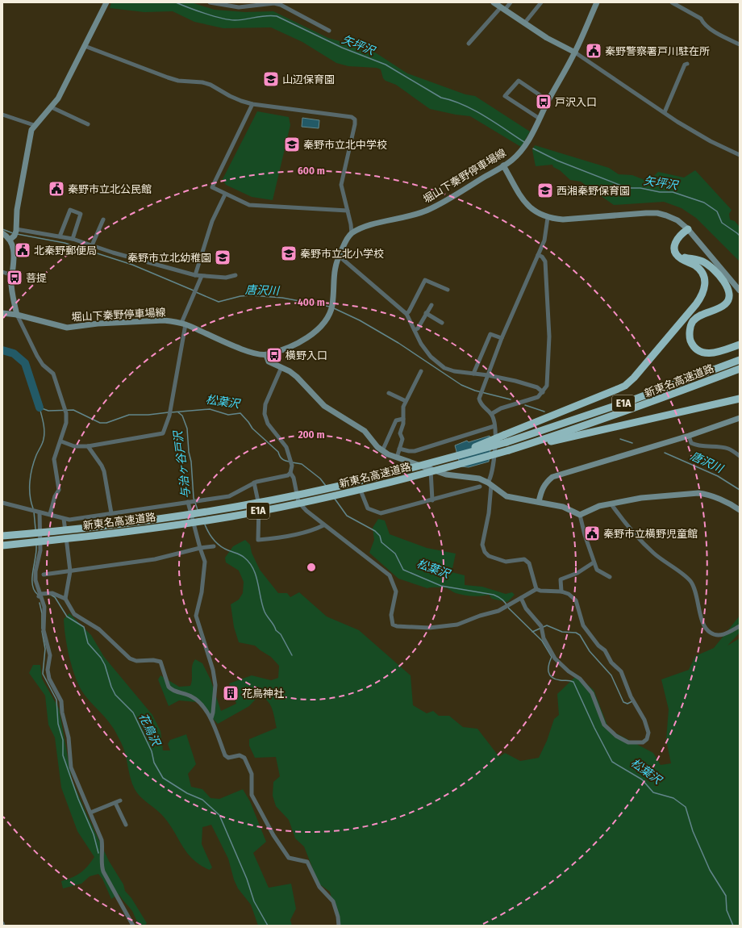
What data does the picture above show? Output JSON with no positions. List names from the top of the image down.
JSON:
{
  "streets": {
    "highway": ["新東名高速道路", "E1A"],
    "street": ["堀山下秦野停車場線"]
  },
  "water": [
    "矢坪沢",
    "唐沢川",
    "松葉沢",
    "与治ヶ谷戸沢",
    "花鳥沢"
  ],
  "places": {
    "public building": [
      "秦野警察署戸川駐在所",
      "秦野市立北公民館",
      "北秦野郵便局",
      "秦野市立横野児童館"
    ],
    "school or university": [
      "山辺保育園",
      "秦野市立北中学校",
      "西湘秦野保育園",
      "秦野市立北小学校",
      "秦野市立北幼稚園"
    ],
    "bus stop": ["戸沢入口", "菩提", "横野入口"],
    "building": ["花鳥神社"]
  },
  "rings": ["600 m", "400 m", "200 m"]
}
